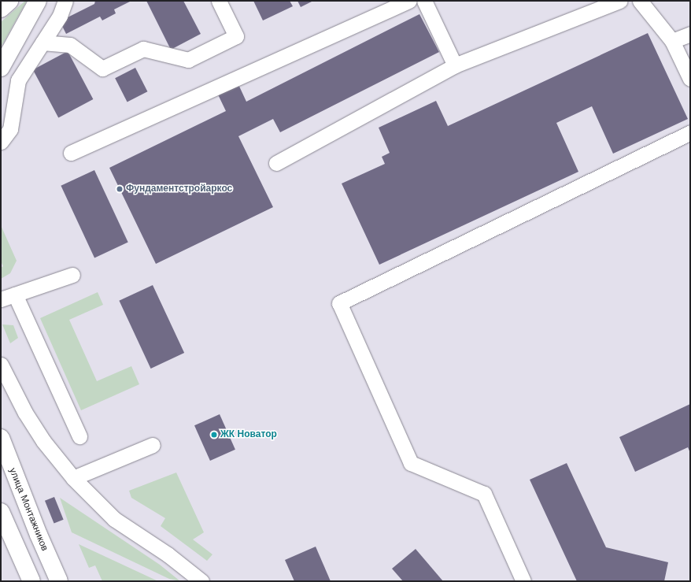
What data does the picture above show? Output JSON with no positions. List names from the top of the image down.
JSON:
{
  "streets": {
    "main road": ["улица Монтажников"]
  },
  "places": ["Фундаментстройаркос", "ЖК Новатор"]
}
